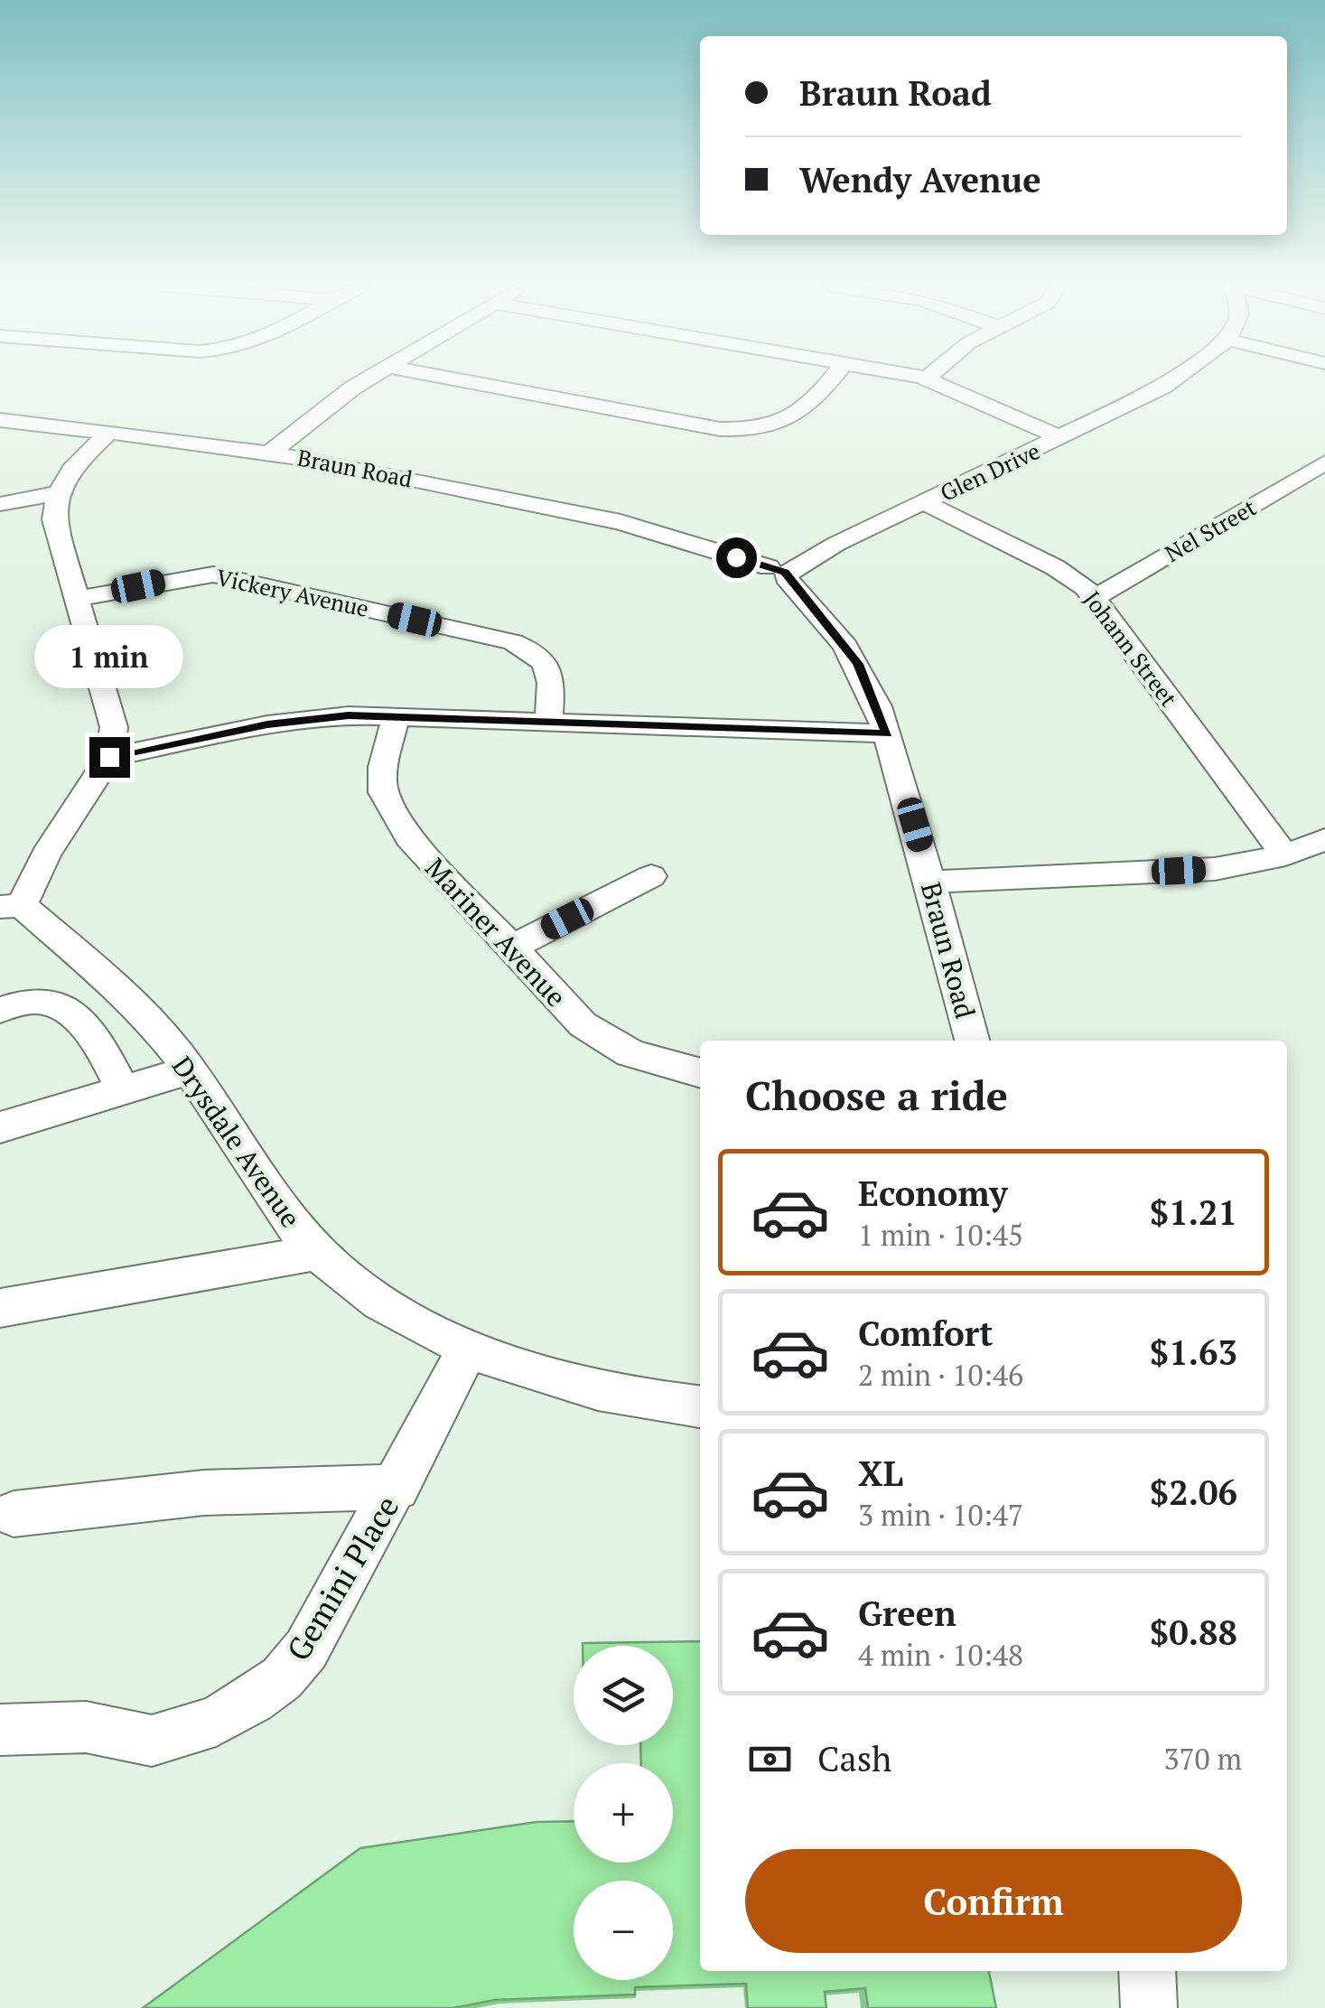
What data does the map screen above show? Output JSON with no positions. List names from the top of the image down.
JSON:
{
  "streets": {
    "street": [
      "Braun Road",
      "Glen Drive",
      "Nel Street",
      "Vickery Avenue",
      "Johann Street",
      "Mariner Avenue",
      "Drysdale Avenue",
      "Gemini Place"
    ]
  },
  "crossings": [
    ["Braun Road", "Glen Drive"],
    ["Glen Drive", "Johann Street"],
    ["Nel Street", "Johann Street"],
    ["Drysdale Avenue", "Gemini Place"]
  ],
  "page": {
    "banner": ["Braun Road", "Wendy Avenue"],
    "bubble": "1 min",
    "heading": "Choose a ride",
    "list": [
      {
        "name": "Economy",
        "note": "1 min · 10:45",
        "value": "$1.21"
      },
      {
        "name": "Comfort",
        "note": "2 min · 10:46",
        "value": "$1.63"
      },
      {
        "name": "XL",
        "note": "3 min · 10:47",
        "value": "$2.06"
      },
      {
        "name": "Green",
        "note": "4 min · 10:48",
        "value": "$0.88"
      }
    ],
    "map_buttons": ["+", "−"],
    "pay": ["Cash", "370 m"],
    "buttons": "Confirm"
  }
}
